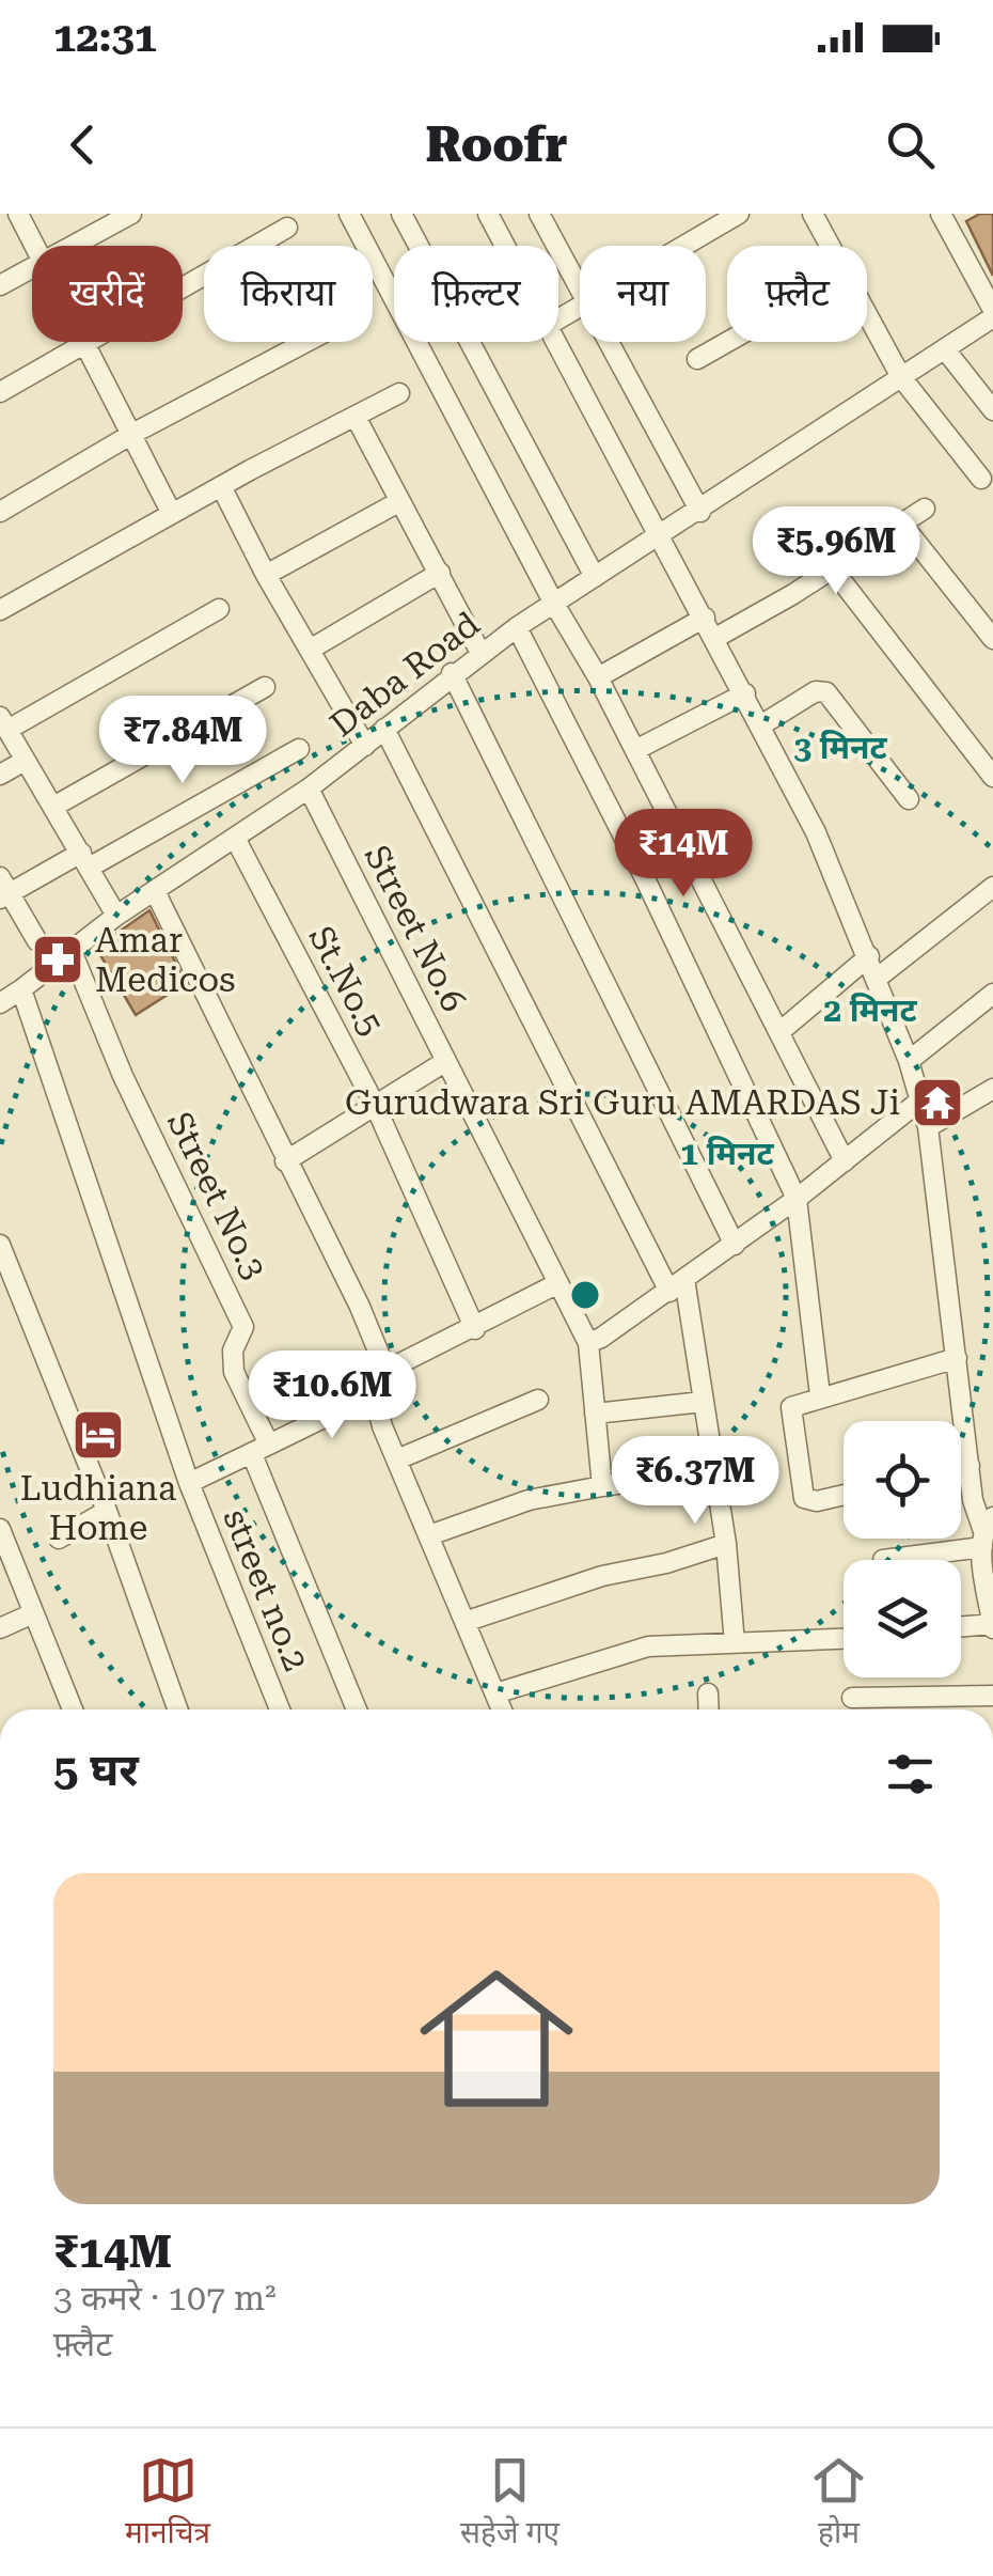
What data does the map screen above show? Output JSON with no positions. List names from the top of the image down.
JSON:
{
  "streets": {
    "street": [
      "Daba Road",
      "Street No.6",
      "St.No.5",
      "Street No.3",
      "street no.2"
    ]
  },
  "crossings": [
    ["Daba Road", "Street No.6"],
    ["Daba Road", "St.No.5"],
    ["Daba Road", "Street No.3"],
    ["Daba Road", "street no.2"]
  ],
  "places": {
    "pharmacy": ["Amar Medicos"],
    "temple": ["Gurudwara Sri Guru AMARDAS Ji"],
    "hotel": ["Ludhiana Home"]
  },
  "page": {
    "status": "12:31",
    "header": "Roofr",
    "chip": [
      "खरीदें",
      "किराया",
      "फ़िल्टर",
      "नया",
      "फ़्लैट"
    ],
    "price": [
      "₹5.96M",
      "₹7.84M",
      "₹14M",
      "₹10.6M",
      "₹6.37M"
    ],
    "heading": "5 घर",
    "list": [
      {
        "name": "₹14M",
        "note": "3 कमरे · 107 m² · फ़्लैट"
      }
    ],
    "tabs": ["मानचित्र", "सहेजे गए", "होम"]
  },
  "rings": ["3 मिनट", "2 मिनट", "1 मिनट"]
}
